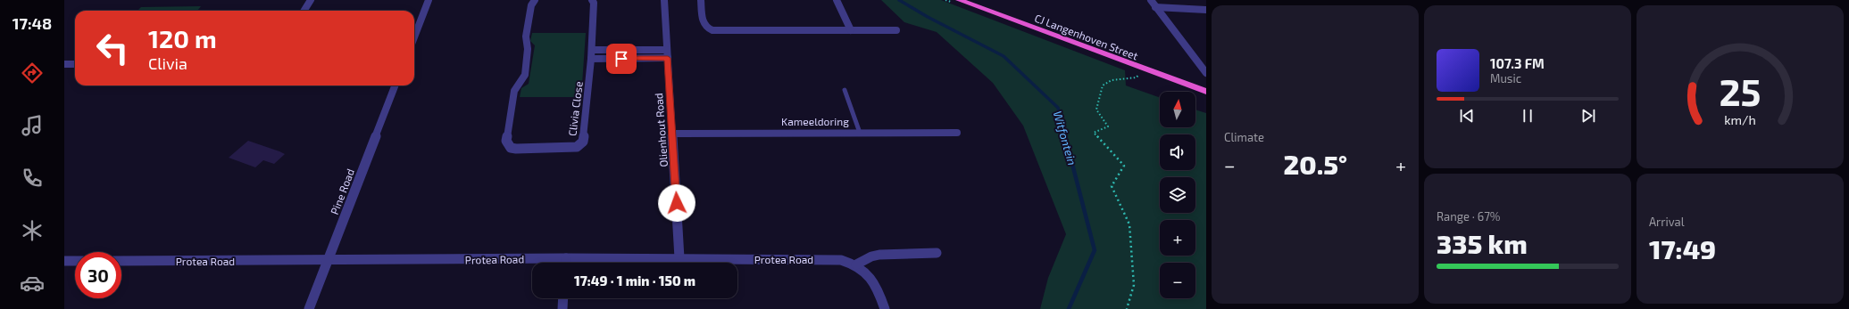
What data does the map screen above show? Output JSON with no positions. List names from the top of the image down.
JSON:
{
  "streets": {
    "highway": ["CJ Langenhoven Street"],
    "street": [
      "Clivia Close",
      "Kameeldoring",
      "Olienhout Road",
      "Pine Road",
      "Protea Road"
    ]
  },
  "crossings": [
    ["Kameeldoring", "Olienhout Road"],
    ["Olienhout Road", "Protea Road"],
    ["Pine Road", "Protea Road"]
  ],
  "water": ["Witfontein"],
  "north": "top",
  "page": {
    "tabs": "17:48",
    "tile": [
      "Climate",
      ["Range · 67%", "335 km"],
      ["Arrival", "17:49"]
    ],
    "turn": ["120 m", "Clivia"],
    "song": ["107.3 FM", "Music"],
    "map_buttons": ["+", "−"],
    "heat": ["−", "20.5°", "+"],
    "limit": "30",
    "trip": "17:49 · 1 min · 150 m",
    "gauge": ["25", "km/h"]
  }
}
